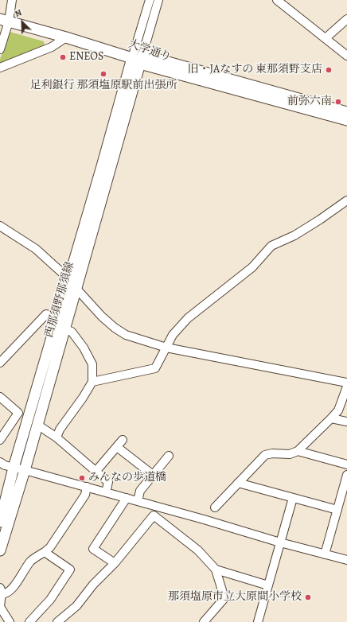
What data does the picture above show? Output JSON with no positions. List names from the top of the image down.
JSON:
{
  "streets": {
    "main road": ["大学通り", "西那須野那須線"]
  },
  "crossings": [
    ["大学通り", "西那須野那須線"]
  ],
  "places": [
    "ENEOS",
    "旧・JAなすの 東那須野支店",
    "足利銀行 那須塩原駅前出張所",
    "前弥六南",
    "みんなの歩道橋",
    "那須塩原市立大原間小学校"
  ],
  "north": "top left"
}
